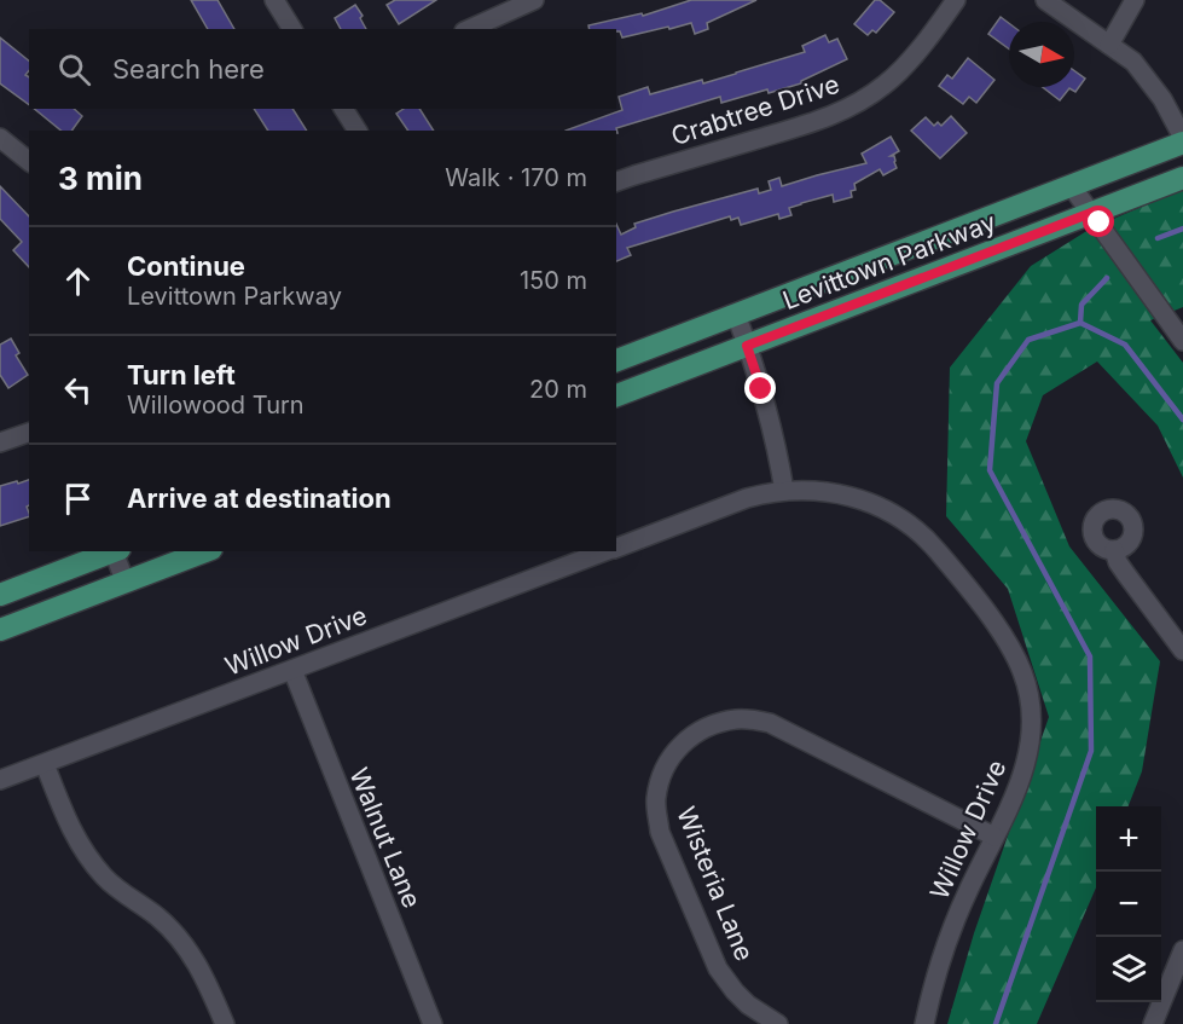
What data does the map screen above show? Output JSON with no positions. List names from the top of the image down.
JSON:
{
  "streets": {
    "main road": ["Levittown Parkway"],
    "street": [
      "Crabtree Drive",
      "Willow Drive",
      "Walnut Lane",
      "Wisteria Lane"
    ]
  },
  "crossings": [
    ["Willow Drive", "Walnut Lane"],
    ["Willow Drive", "Wisteria Lane"]
  ],
  "north": "right",
  "page": {
    "search": "Search here",
    "heading": ["3 min", "Walk · 170 m"],
    "list": [
      ["Continue", "Levittown Parkway", "150 m"],
      ["Turn left", "Willowood Turn", "20 m"],
      "Arrive at destination"
    ],
    "map_buttons": ["+", "−"]
  }
}
